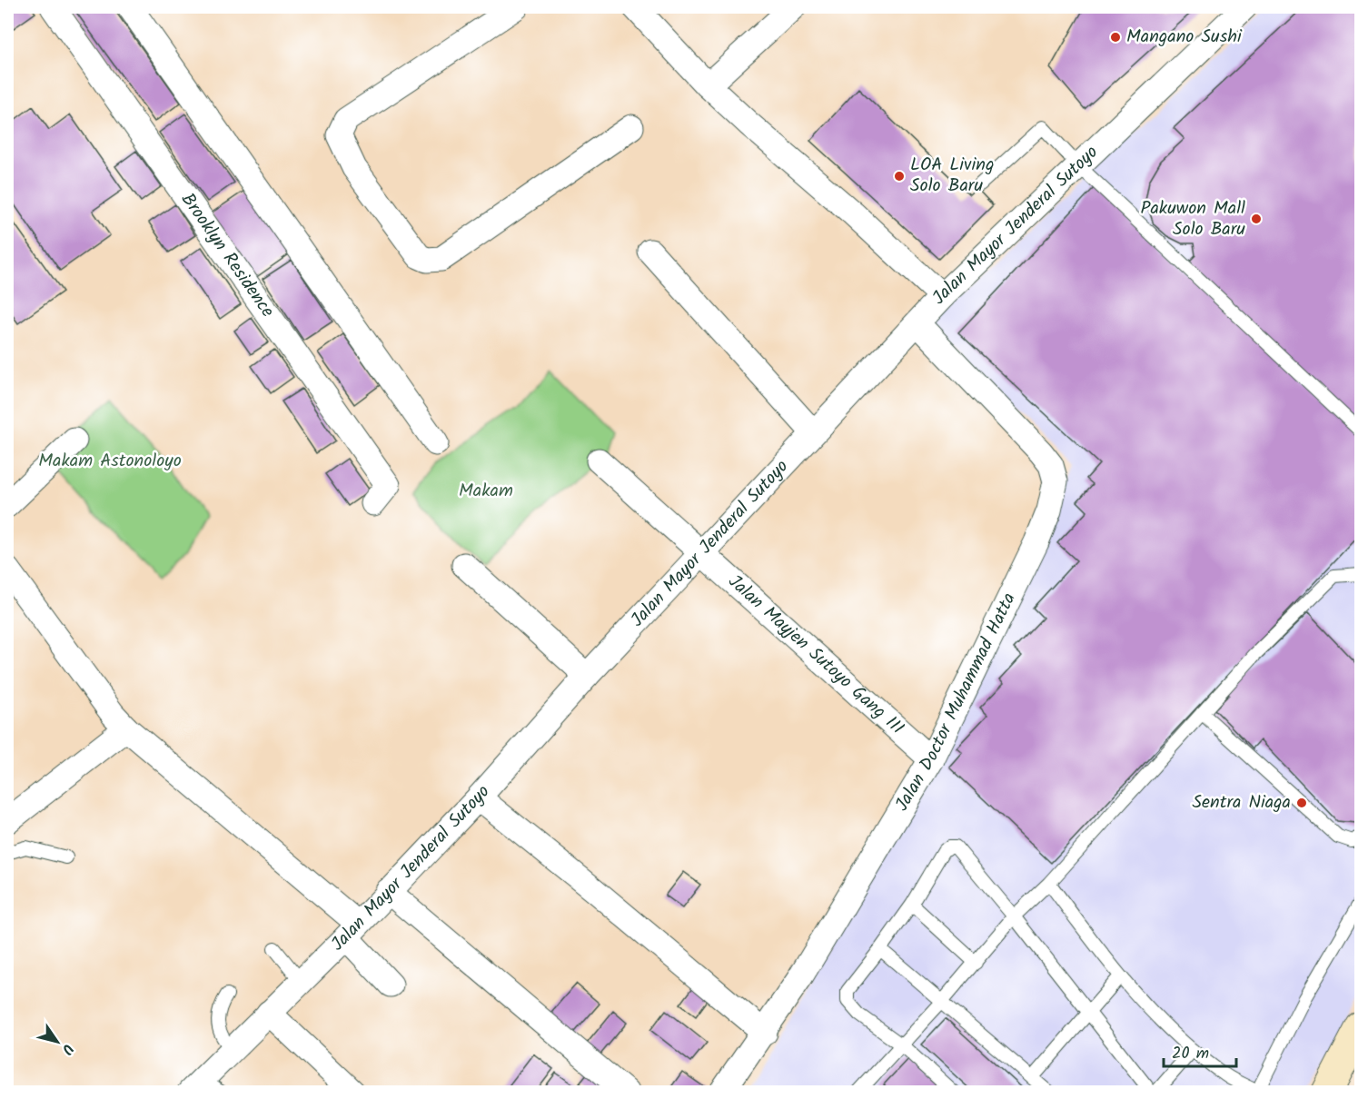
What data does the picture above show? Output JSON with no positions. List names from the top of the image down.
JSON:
{
  "streets": {
    "street": [
      "Jalan Mayor Jenderal Sutoyo",
      "Brooklyn Residence",
      "Jalan Mayjen Sutoyo Gang III",
      "Jalan Doctor Muhammad Hatta"
    ]
  },
  "crossings": [
    ["Jalan Mayor Jenderal Sutoyo", "Jalan Mayjen Sutoyo Gang III"],
    ["Jalan Mayor Jenderal Sutoyo", "Jalan Doctor Muhammad Hatta"],
    ["Jalan Mayjen Sutoyo Gang III", "Jalan Doctor Muhammad Hatta"]
  ],
  "parks": ["Makam Astonoloyo", "Makam"],
  "places": [
    "Mangano Sushi",
    "LOA Living Solo Baru",
    "Pakuwon Mall Solo Baru",
    "Sentra Niaga"
  ],
  "scale_bar": "20 m",
  "north": "bottom right"
}
